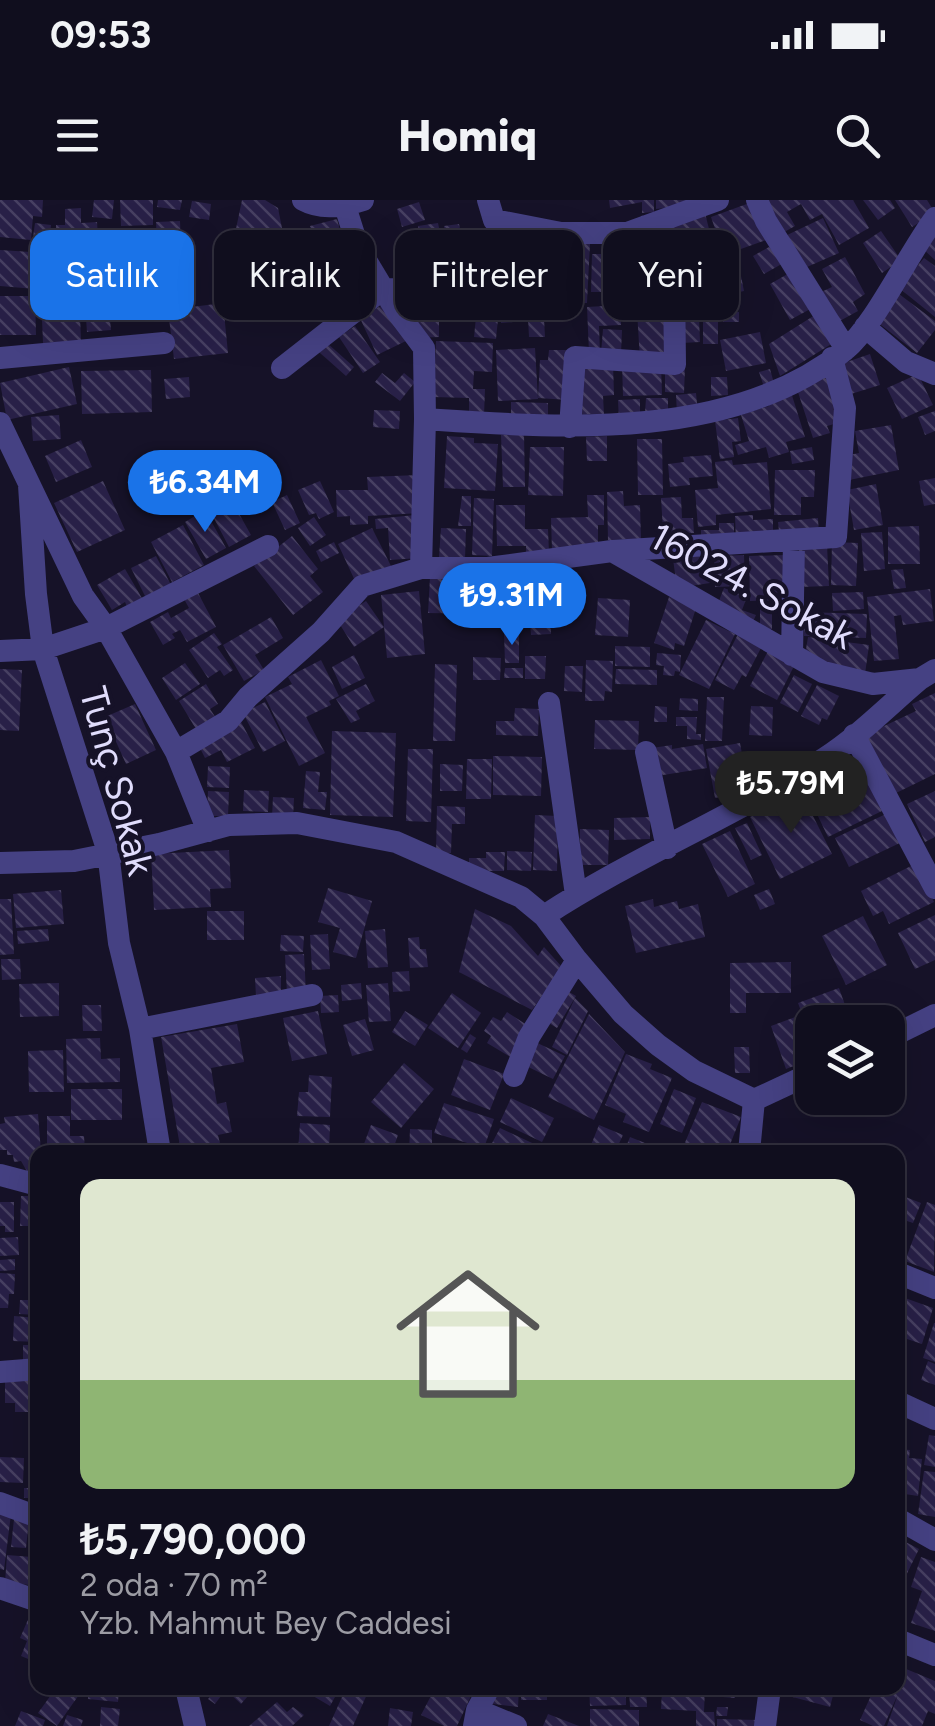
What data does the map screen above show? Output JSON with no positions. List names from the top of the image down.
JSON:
{
  "streets": {
    "street": ["16024. Sokak", "Tunç Sokak"]
  },
  "page": {
    "status": "09:53",
    "header": "Homiq",
    "chip": [
      "Satılık",
      "Kiralık",
      "Filtreler",
      "Yeni"
    ],
    "price": ["₺6.34M", "₺9.31M", "₺5.79M"],
    "list": [
      {
        "name": "₺5,790,000",
        "note": "2 oda · 70 m² · Yzb. Mahmut Bey Caddesi"
      }
    ]
  }
}
